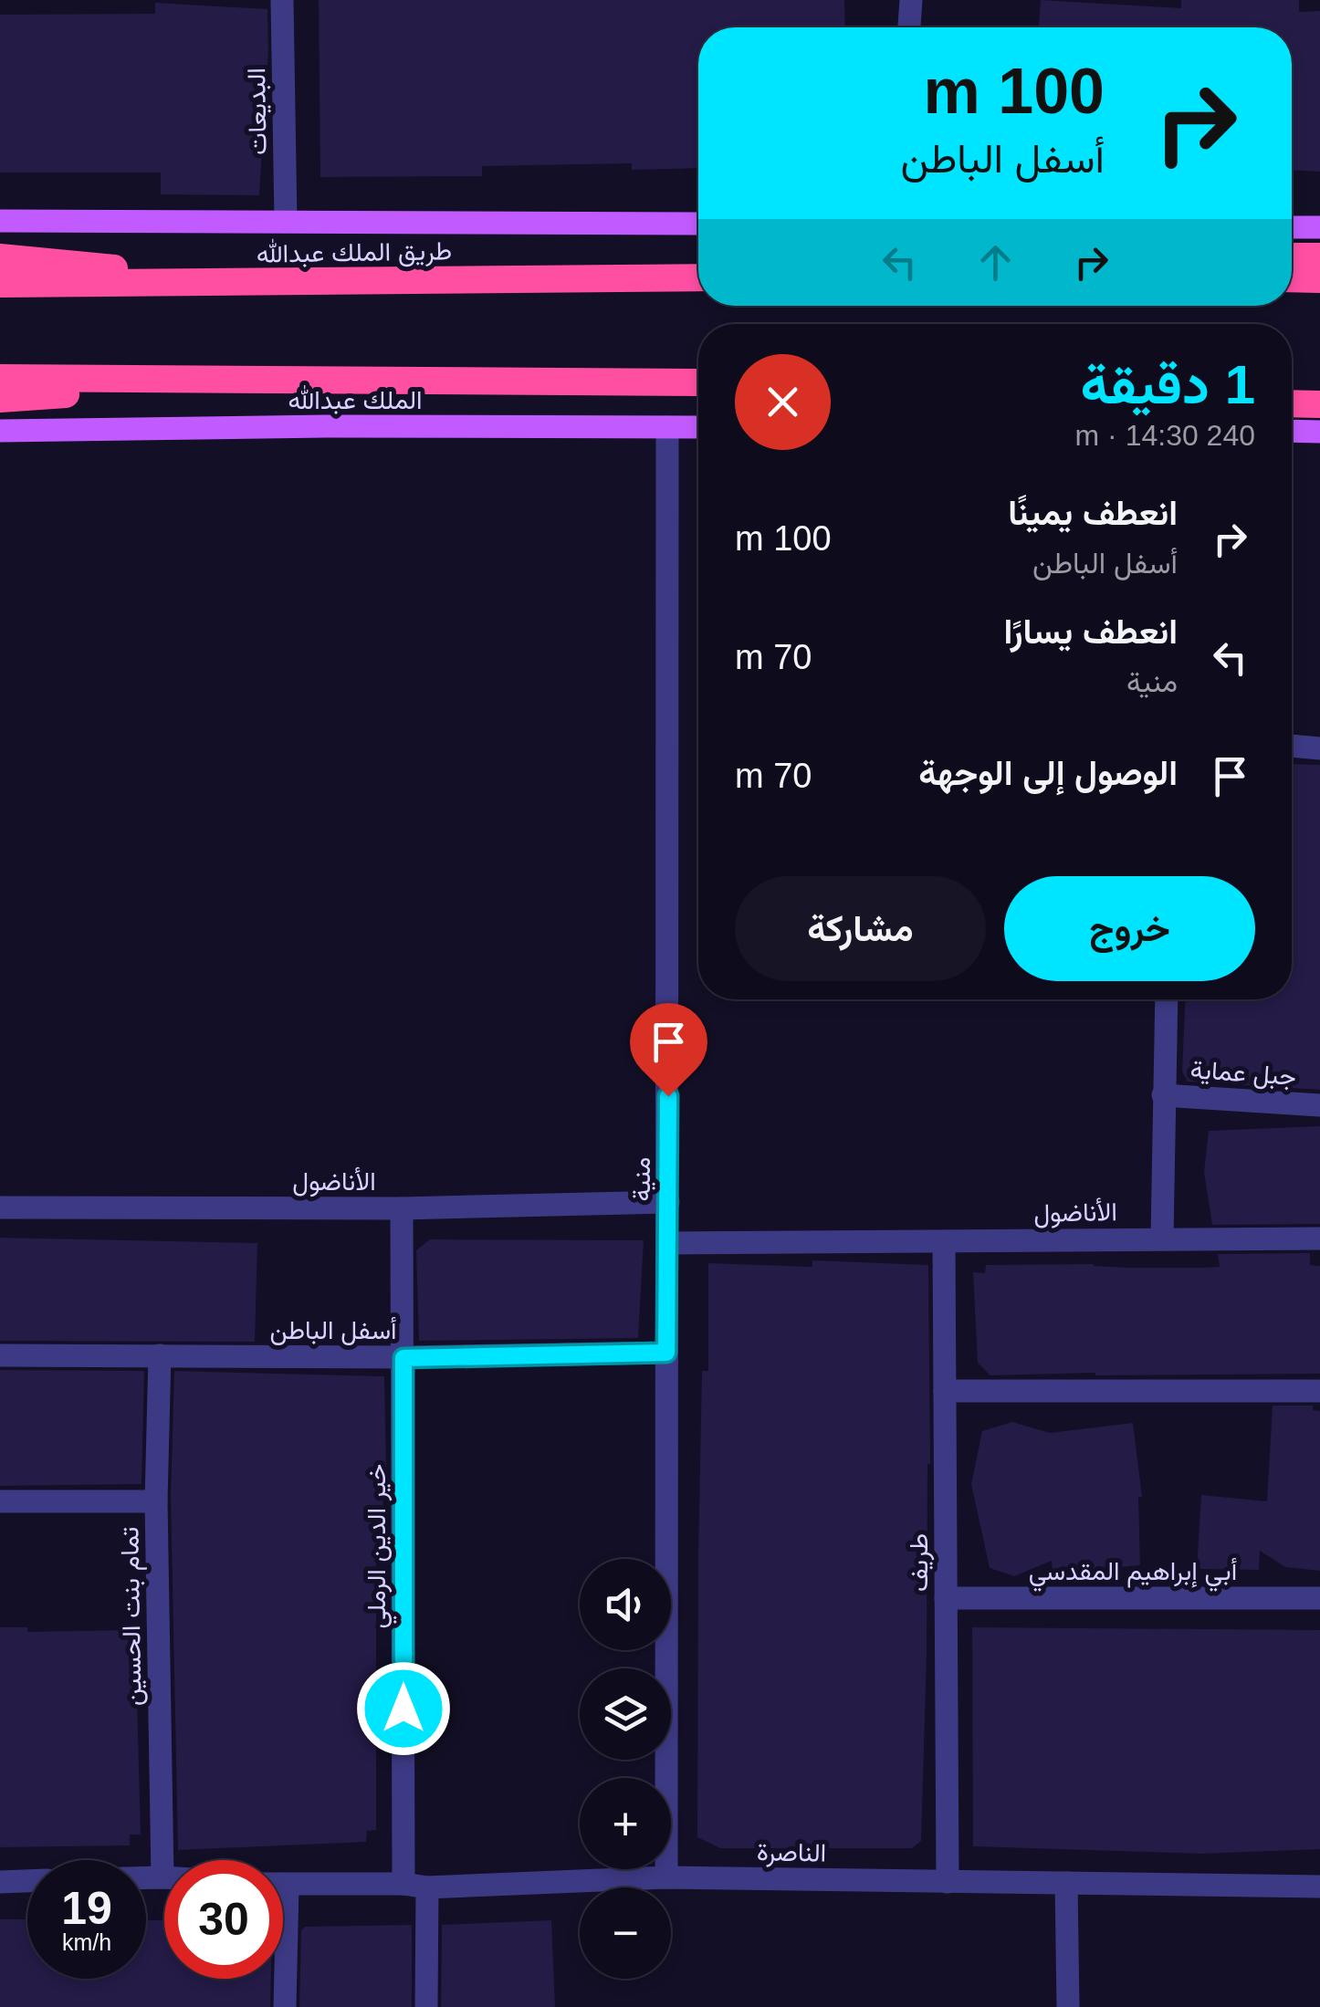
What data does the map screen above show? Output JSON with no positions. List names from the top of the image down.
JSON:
{
  "streets": {
    "highway": ["طريق الملك عبدالله"],
    "main road": ["الملك عبدالله"],
    "street": [
      "البديعات",
      "جبل عماية",
      "منية",
      "الأناضول",
      "أسفل الباطن",
      "خير الدين الرملي",
      "طريف",
      "أبي إبراهيم المقدسي",
      "تمام بنت الحسين",
      "الناصرة"
    ]
  },
  "crossings": [
    ["الملك عبدالله", "منية"],
    ["منية", "الأناضول"],
    ["منية", "أسفل الباطن"],
    ["منية", "الناصرة"],
    ["الأناضول", "خير الدين الرملي"],
    ["الأناضول", "طريف"],
    ["أسفل الباطن", "خير الدين الرملي"],
    ["أسفل الباطن", "تمام بنت الحسين"],
    ["خير الدين الرملي", "الناصرة"],
    ["طريف", "أبي إبراهيم المقدسي"],
    ["طريف", "الناصرة"]
  ],
  "page": {
    "turn": ["100 m", "أسفل الباطن"],
    "heading": ["1 دقيقة", "240 m · 14:30"],
    "list": [
      {
        "name": "انعطف يمينًا",
        "note": "أسفل الباطن",
        "value": "100 m"
      },
      {
        "name": "انعطف يسارًا",
        "note": "منية",
        "value": "70 m"
      },
      {
        "name": "الوصول إلى الوجهة",
        "value": "70 m"
      }
    ],
    "buttons": ["خروج", "مشاركة"],
    "map_buttons": ["+", "−"],
    "speed": "19 km/h",
    "limit": "30"
  }
}
